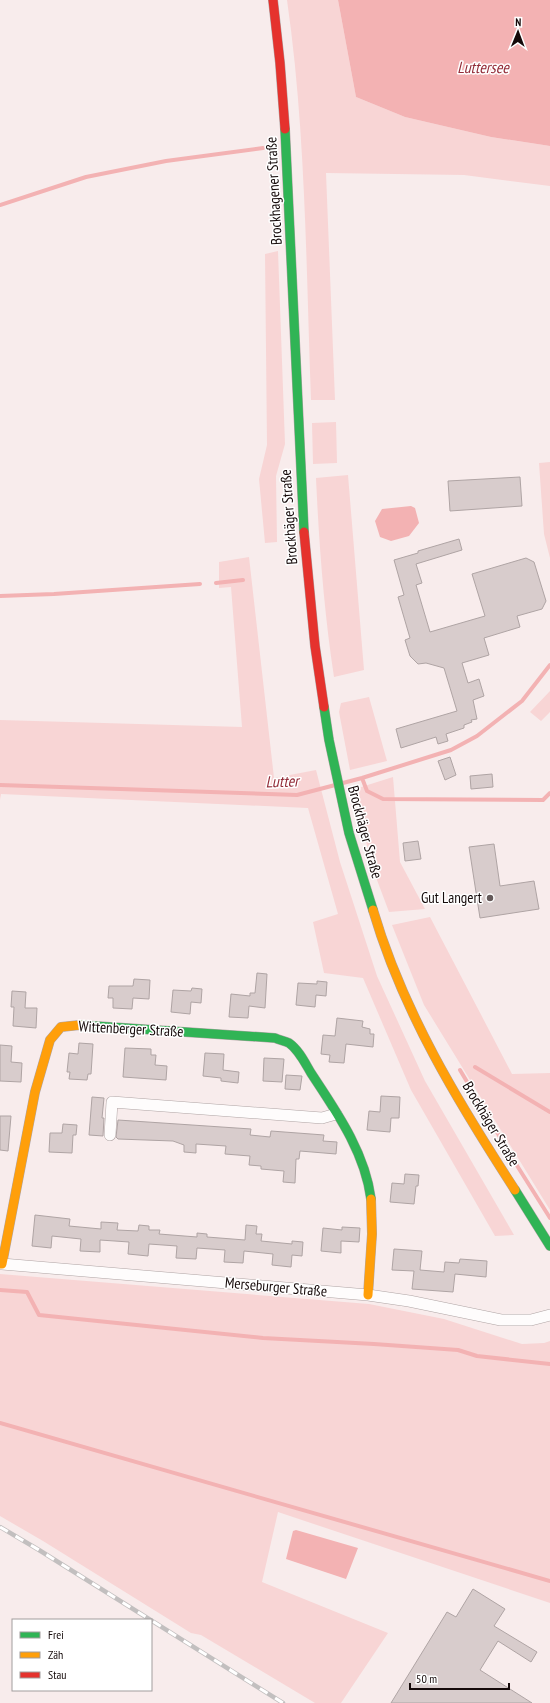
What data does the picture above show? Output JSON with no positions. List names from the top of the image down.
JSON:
{
  "streets": {
    "main road": ["Brockhagener Straße", "Brockhäger Straße", "Wittenberger Straße"],
    "street": ["Merseburger Straße"]
  },
  "crossings": [
    ["Brockhagener Straße", "Brockhäger Straße"],
    ["Wittenberger Straße", "Merseburger Straße"]
  ],
  "water": ["Luttersee", "Lutter"],
  "places": ["Gut Langert"],
  "legend": ["Frei", "Zäh", "Stau"],
  "scale_bar": "50 m",
  "north": "top"
}
